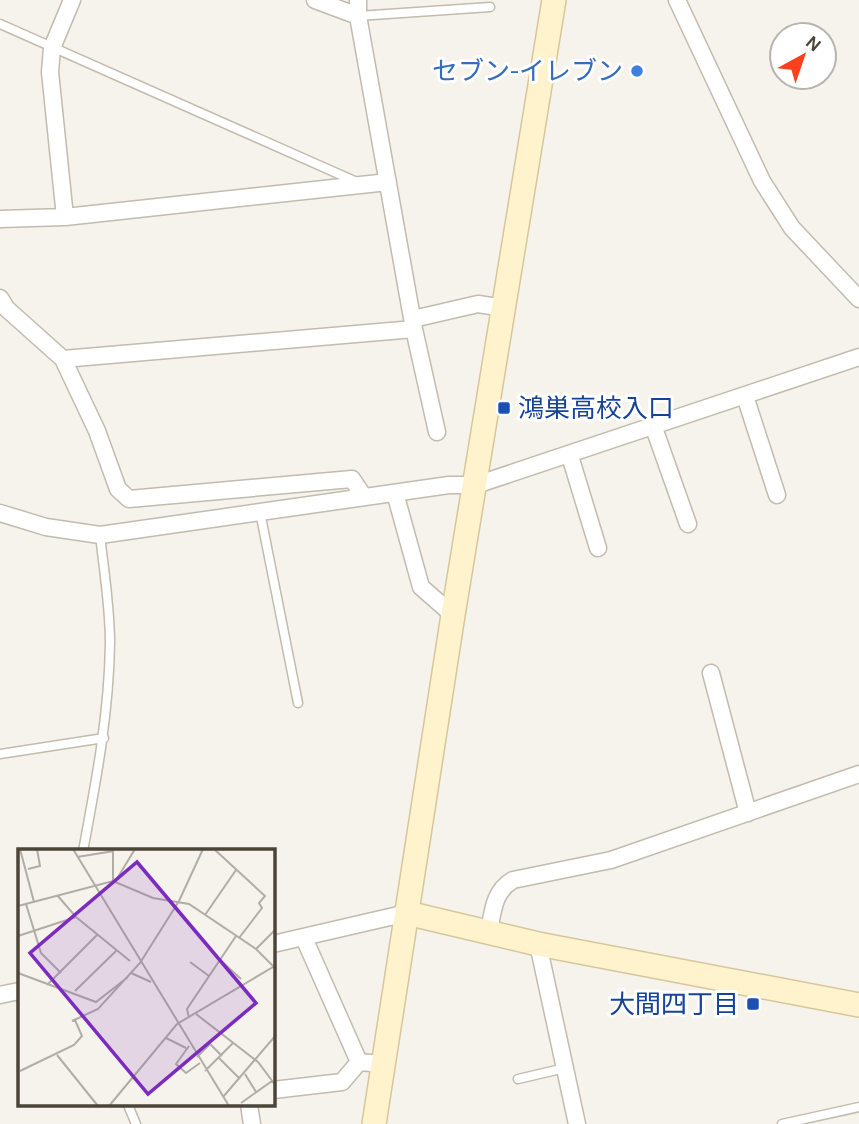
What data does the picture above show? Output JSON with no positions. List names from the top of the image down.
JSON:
{
  "places": {
    "other": ["セブン-イレブン"],
    "transit": ["鴻巣高校入口", "大間四丁目"]
  },
  "north": "top right"
}
